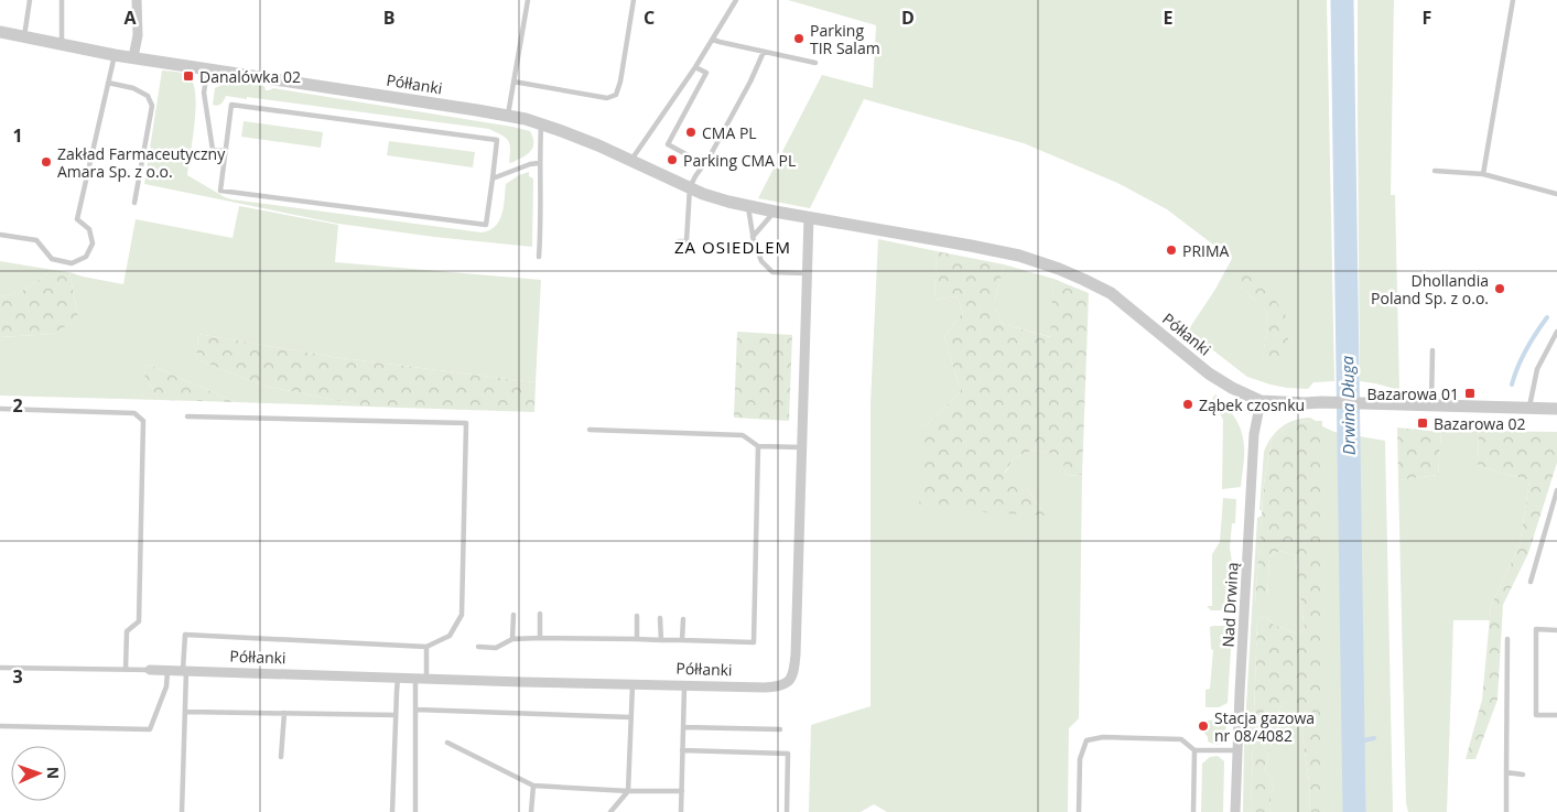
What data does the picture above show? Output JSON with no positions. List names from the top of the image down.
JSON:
{
  "streets": {
    "street": ["Półłanki", "Nad Drwiną"]
  },
  "crossings": [
    ["Półłanki", "Nad Drwiną"]
  ],
  "districts": ["ZA OSIEDLEM"],
  "water": ["Drwina Długa"],
  "places": {
    "other": [
      "Parking TIR Salam",
      "CMA PL",
      "Parking CMA PL",
      "Zakład Farmaceutyczny Amara Sp. z o.o.",
      "PRIMA",
      "Dhollandia Poland Sp. z o.o.",
      "Ząbek czosnku",
      "Stacja gazowa nr 08/4082"
    ],
    "transit": ["Danalówka 02", "Bazarowa 01", "Bazarowa 02"]
  },
  "north": "right",
  "grid": {
    "columns": [
      "A",
      "B",
      "C",
      "D",
      "E",
      "F"
    ],
    "rows": ["1", "2", "3"]
  }
}
